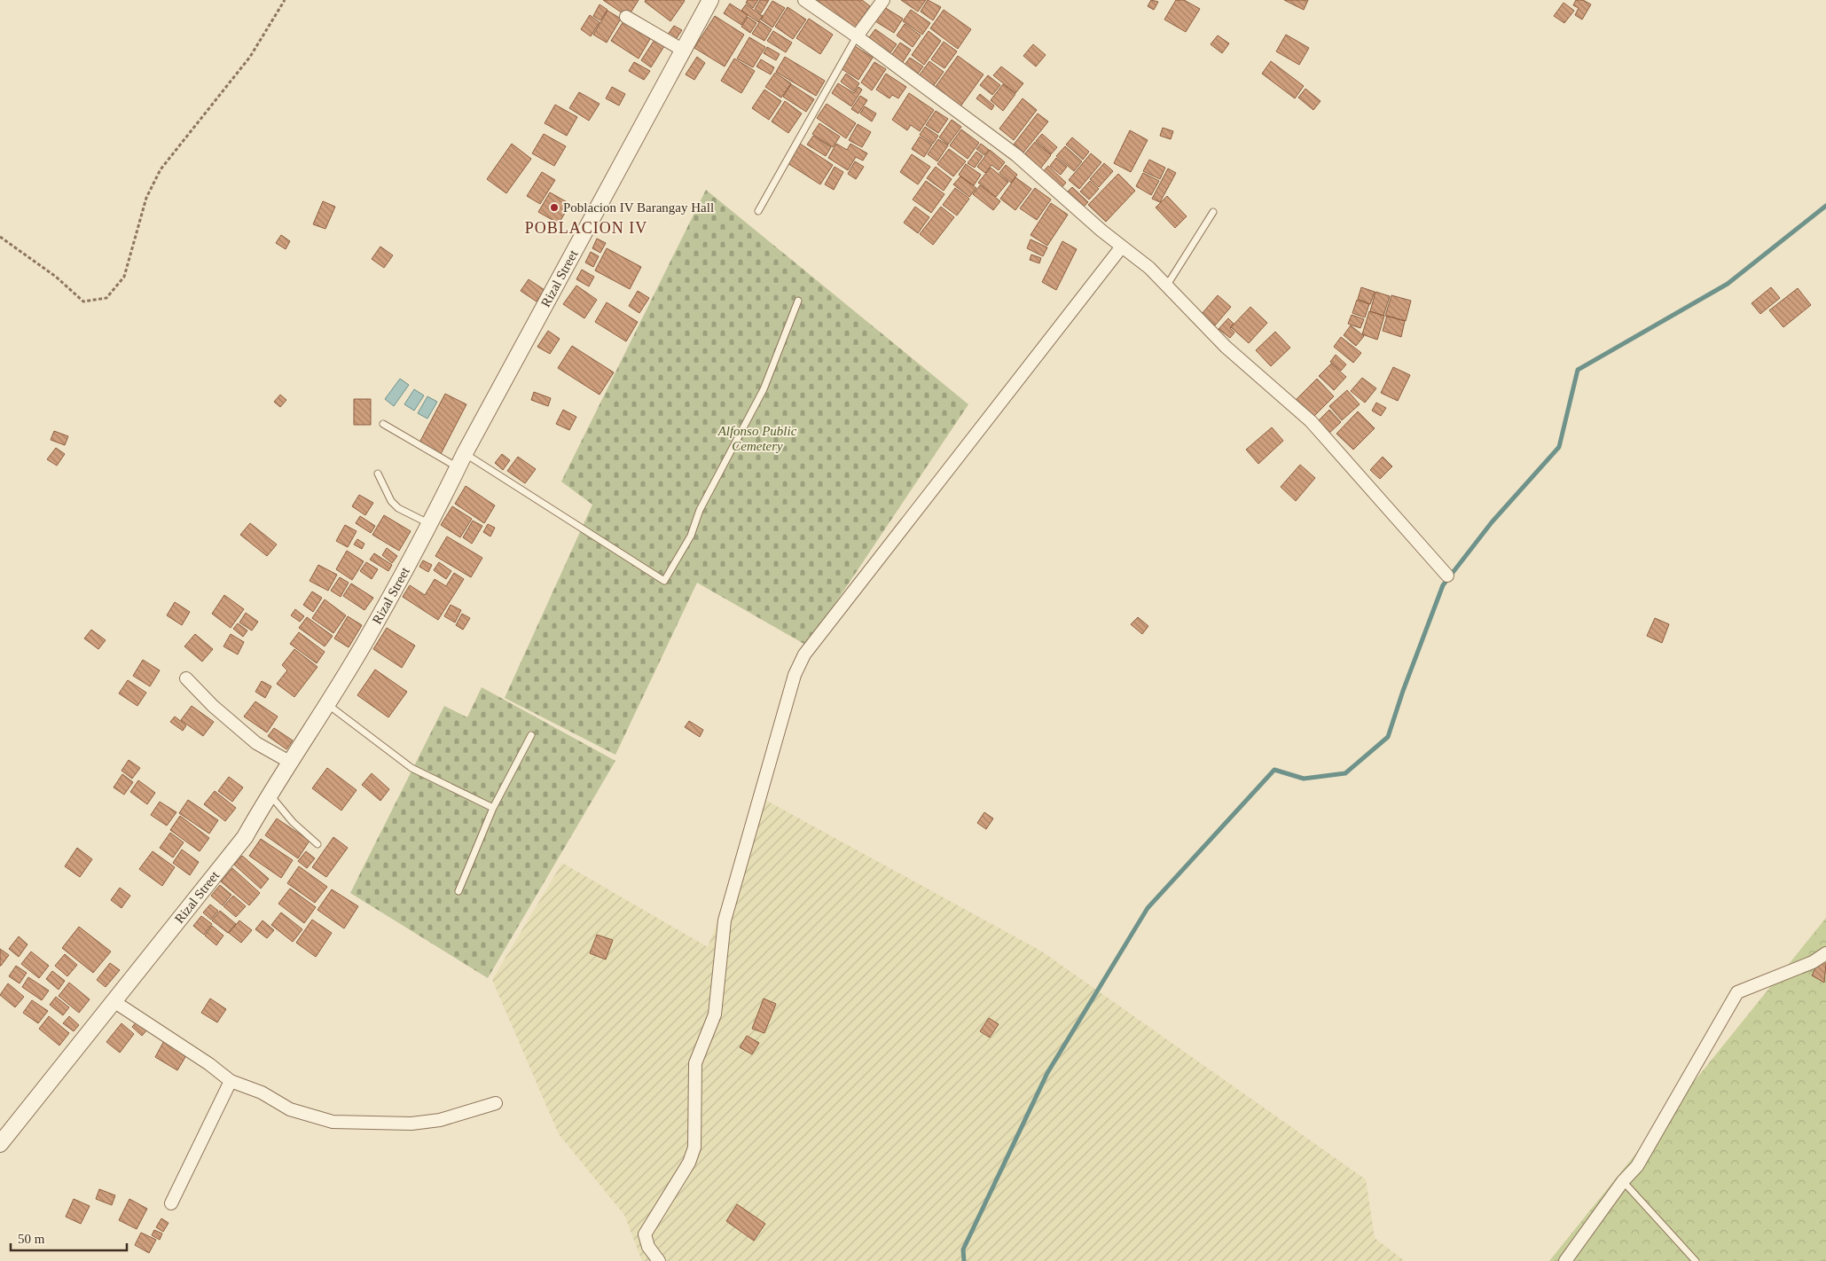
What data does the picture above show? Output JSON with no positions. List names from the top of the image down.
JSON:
{
  "streets": {
    "street": ["Rizal Street"]
  },
  "districts": ["POBLACION IV"],
  "parks": ["Alfonso Public Cemetery"],
  "places": ["Poblacion IV Barangay Hall"],
  "scale_bar": "50 m"
}
